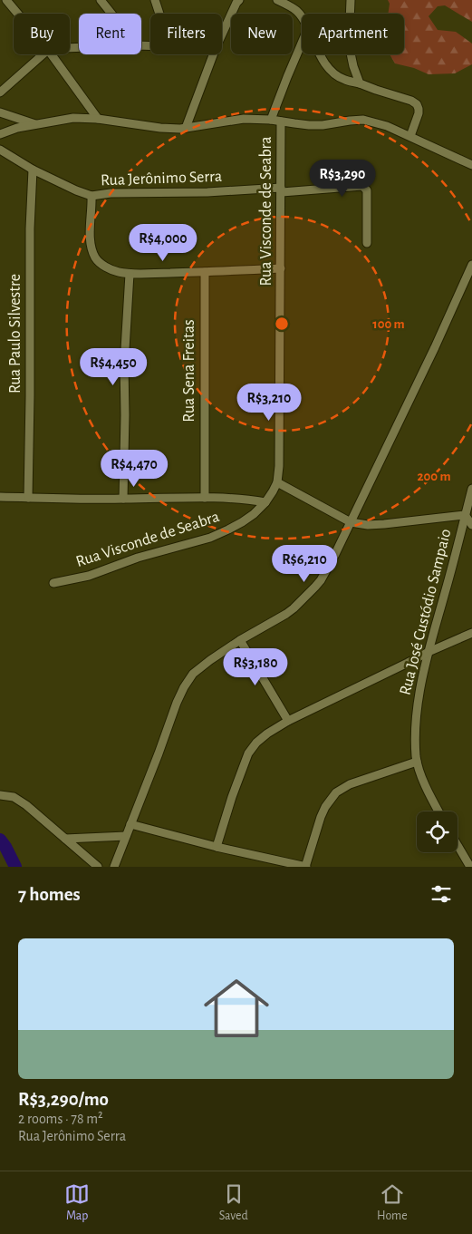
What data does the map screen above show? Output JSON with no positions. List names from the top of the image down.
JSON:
{
  "streets": {
    "street": [
      "Rua Jerônimo Serra",
      "Rua Visconde de Seabra",
      "Rua Paulo Silvestre",
      "Rua Sena Freitas",
      "Rua José Custódio Sampaio"
    ]
  },
  "crossings": [
    ["Rua Jerônimo Serra", "Rua Visconde de Seabra"],
    ["Rua Jerônimo Serra", "Rua Paulo Silvestre"]
  ],
  "page": {
    "chip": [
      "Buy",
      "Rent",
      "Filters",
      "New",
      "Apartment"
    ],
    "price": [
      "R$3,290",
      "R$4,000",
      "R$4,450",
      "R$3,210",
      "R$4,470",
      "R$6,210",
      "R$3,180"
    ],
    "heading": "7 homes",
    "list": [
      {
        "name": "R$3,290/mo",
        "note": "2 rooms · 78 m² · Rua Jerônimo Serra"
      }
    ],
    "tabs": ["Map", "Saved", "Home"]
  },
  "rings": ["100 m", "200 m"]
}
